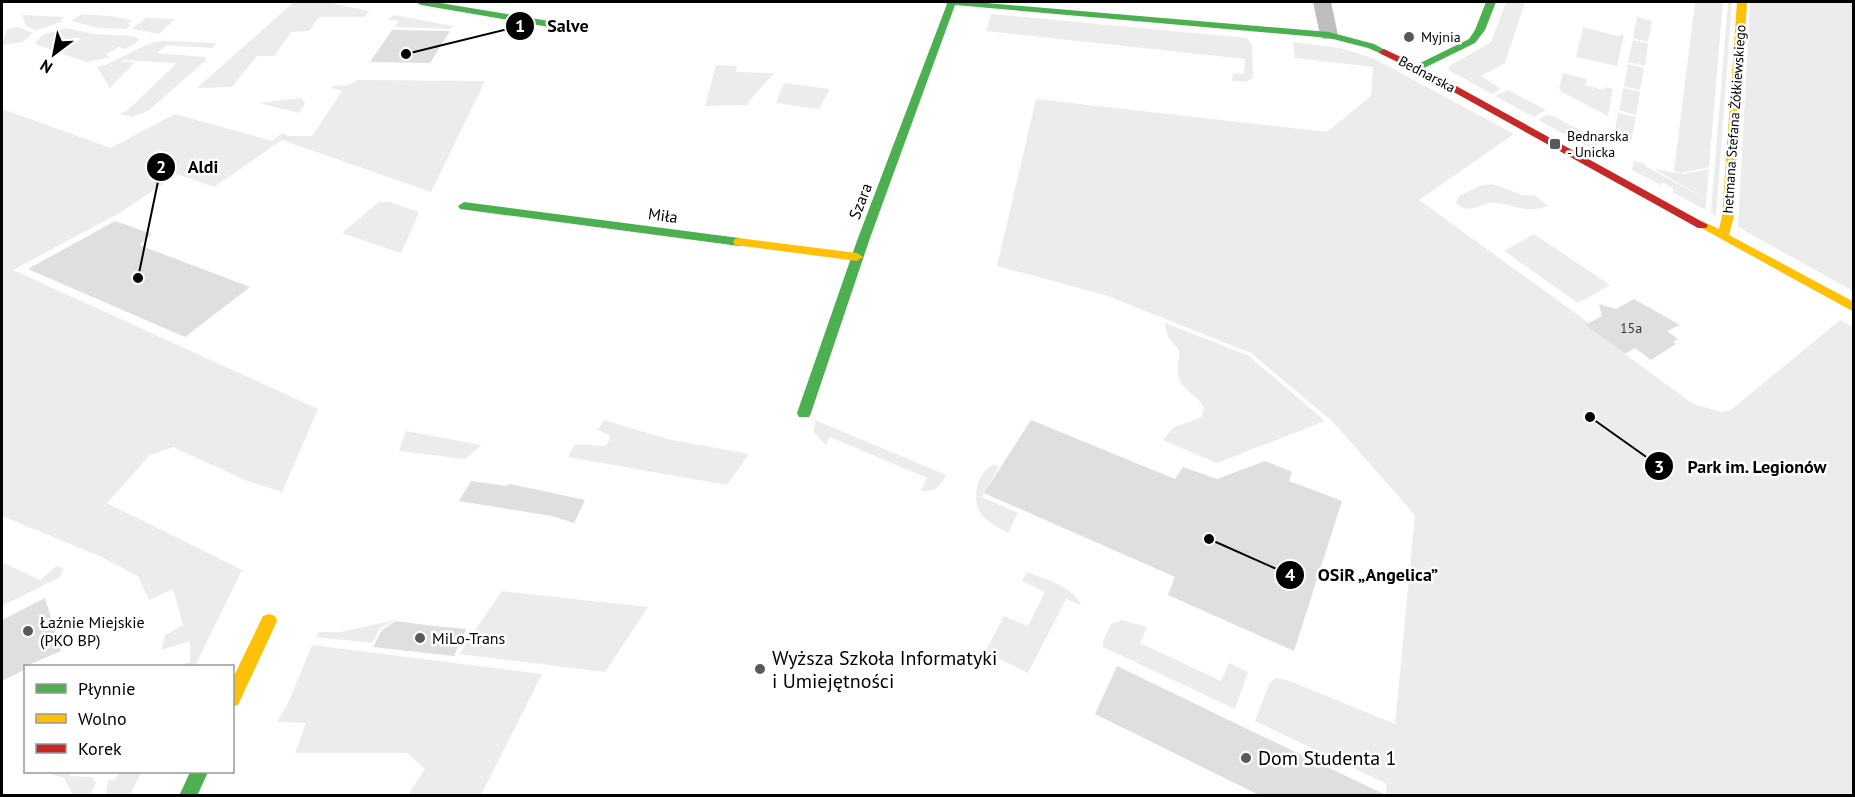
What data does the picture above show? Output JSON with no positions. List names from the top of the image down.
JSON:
{
  "streets": {
    "street": [
      "Bednarska",
      "hetmana Stefana Żółkiewskiego",
      "Szara",
      "Miła"
    ]
  },
  "crossings": [
    ["Bednarska", "hetmana Stefana Żółkiewskiego"],
    ["Bednarska", "Szara"],
    ["Szara", "Miła"]
  ],
  "places": {
    "other": [
      "Myjnia",
      "Salve",
      "Aldi",
      "Park im. Legionów",
      "OSiR „Angelica”",
      "Łaźnie Miejskie (PKO BP)",
      "MiLo-Trans",
      "Wyższa Szkoła Informatyki i Umiejętności",
      "Dom Studenta 1"
    ],
    "transit": ["Bednarska - Unicka"]
  },
  "house_numbers": ["15a"],
  "legend": ["Płynnie", "Wolno", "Korek"],
  "north": "bottom left"
}
